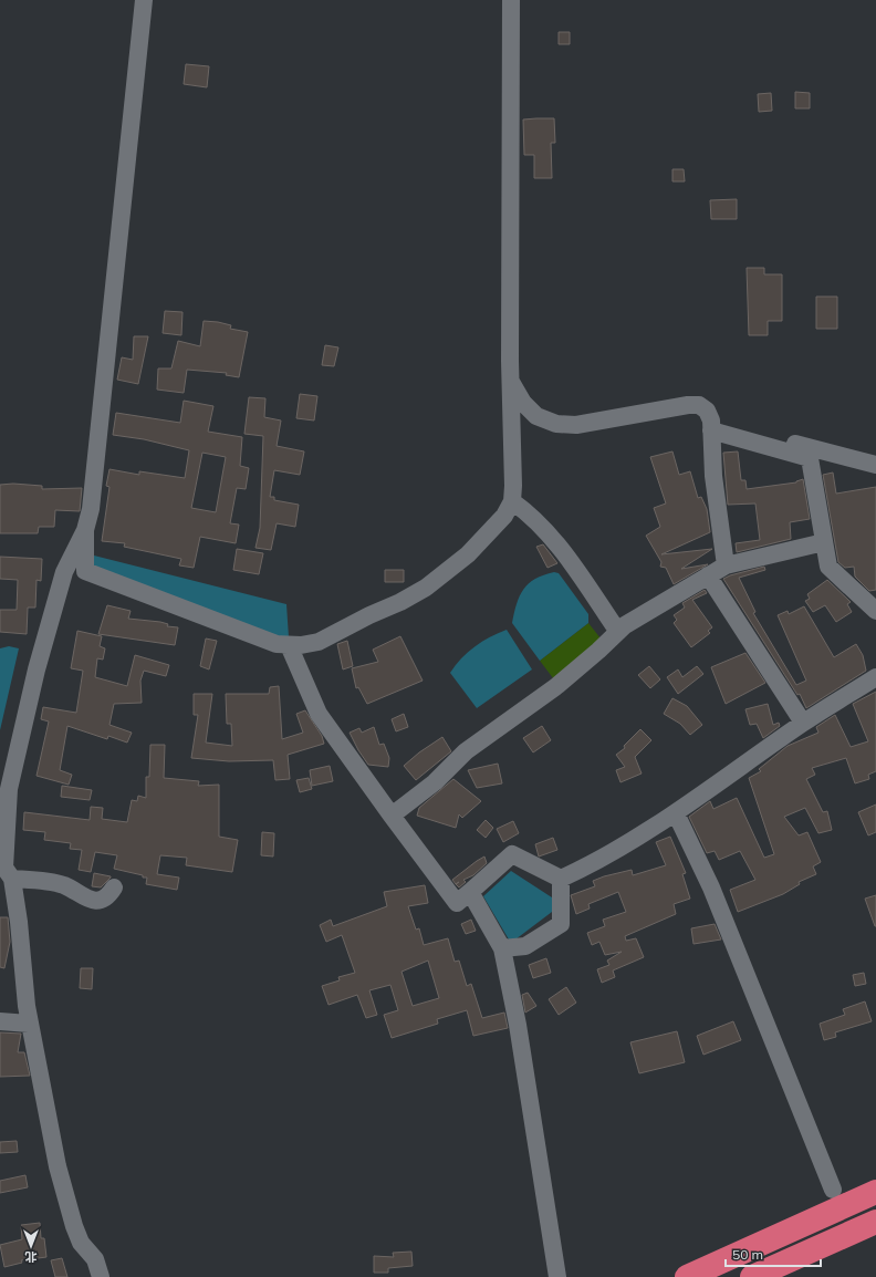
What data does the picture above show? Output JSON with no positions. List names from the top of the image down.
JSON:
{
  "scale_bar": "50 m",
  "north": "bottom"
}
